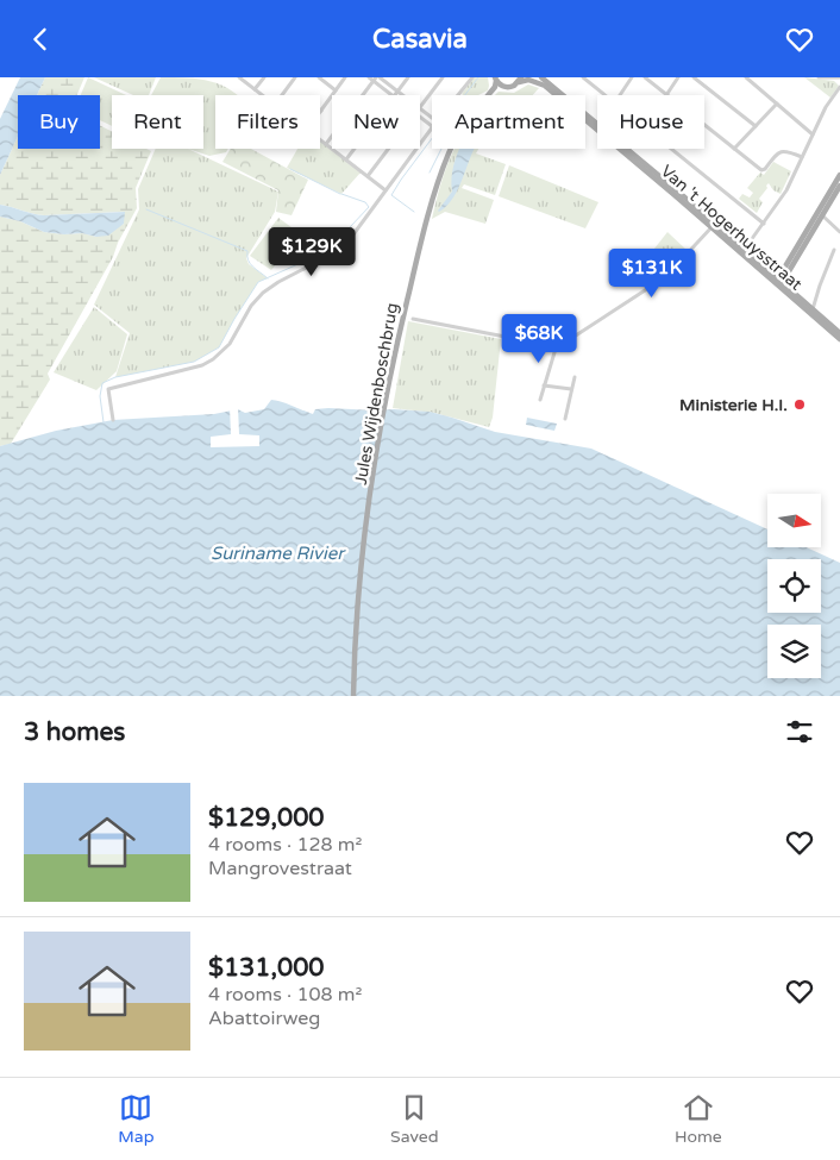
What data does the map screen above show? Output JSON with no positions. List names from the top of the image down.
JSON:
{
  "streets": {
    "main road": ["Van 't Hogerhuysstraat", "Jules Wijdenboschbrug"]
  },
  "water": ["Suriname Rivier"],
  "places": ["Ministerie H.I."],
  "north": "right",
  "page": {
    "header": "Casavia",
    "chip": [
      "Buy",
      "Rent",
      "Filters",
      "New",
      "Apartment",
      "House"
    ],
    "price": ["$129K", "$131K", "$68K"],
    "heading": "3 homes",
    "list": [
      {
        "name": "$129,000",
        "note": "4 rooms · 128 m² · Mangrovestraat"
      },
      {
        "name": "$131,000",
        "note": "4 rooms · 108 m² · Abattoirweg"
      }
    ],
    "tabs": ["Map", "Saved", "Home"]
  }
}
